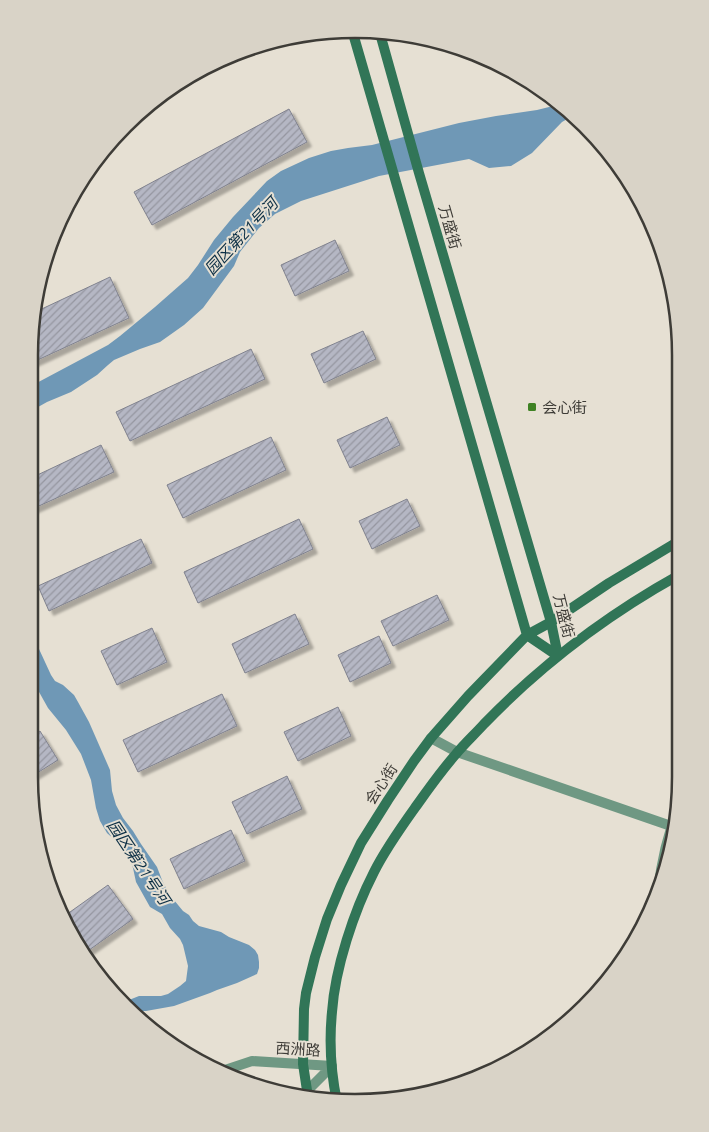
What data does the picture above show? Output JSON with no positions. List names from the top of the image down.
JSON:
{
  "streets": {
    "main road": ["万盛街", "会心街"],
    "street": ["西洲路"]
  },
  "crossings": [
    ["万盛街", "会心街"],
    ["会心街", "西洲路"]
  ],
  "water": ["园区第21号河"],
  "places": {
    "transit": ["会心街"]
  }
}
